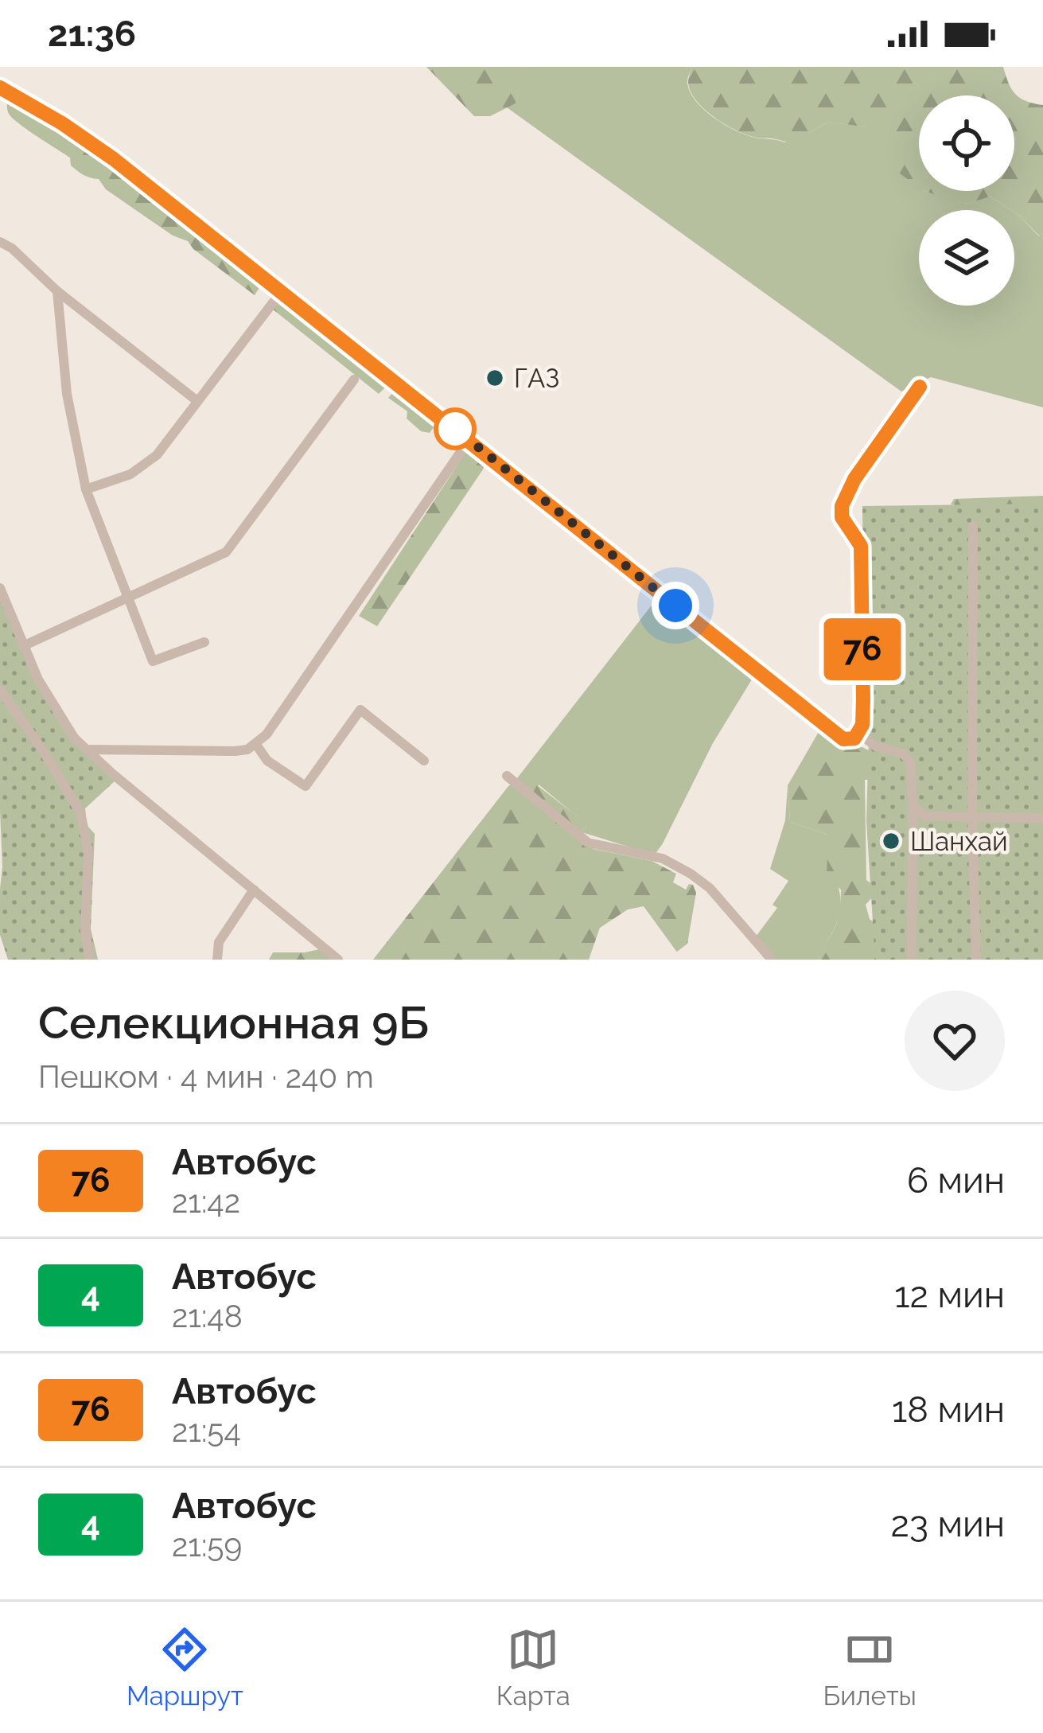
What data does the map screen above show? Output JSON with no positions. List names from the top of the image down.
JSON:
{
  "places": ["ГАЗ", "Шанхай"],
  "lines": ["bus line 76"],
  "page": {
    "status": "21:36",
    "on_map": "76",
    "heading": ["Селекционная 9Б", "Пешком · 4 мин · 240 m"],
    "list": [
      {
        "mark": "76",
        "name": "Автобус",
        "note": "21:42",
        "value": "6 мин"
      },
      {
        "mark": "4",
        "name": "Автобус",
        "note": "21:48",
        "value": "12 мин"
      },
      {
        "mark": "76",
        "name": "Автобус",
        "note": "21:54",
        "value": "18 мин"
      },
      {
        "mark": "4",
        "name": "Автобус",
        "note": "21:59",
        "value": "23 мин"
      }
    ],
    "tabs": ["Маршрут", "Карта", "Билеты"]
  }
}
